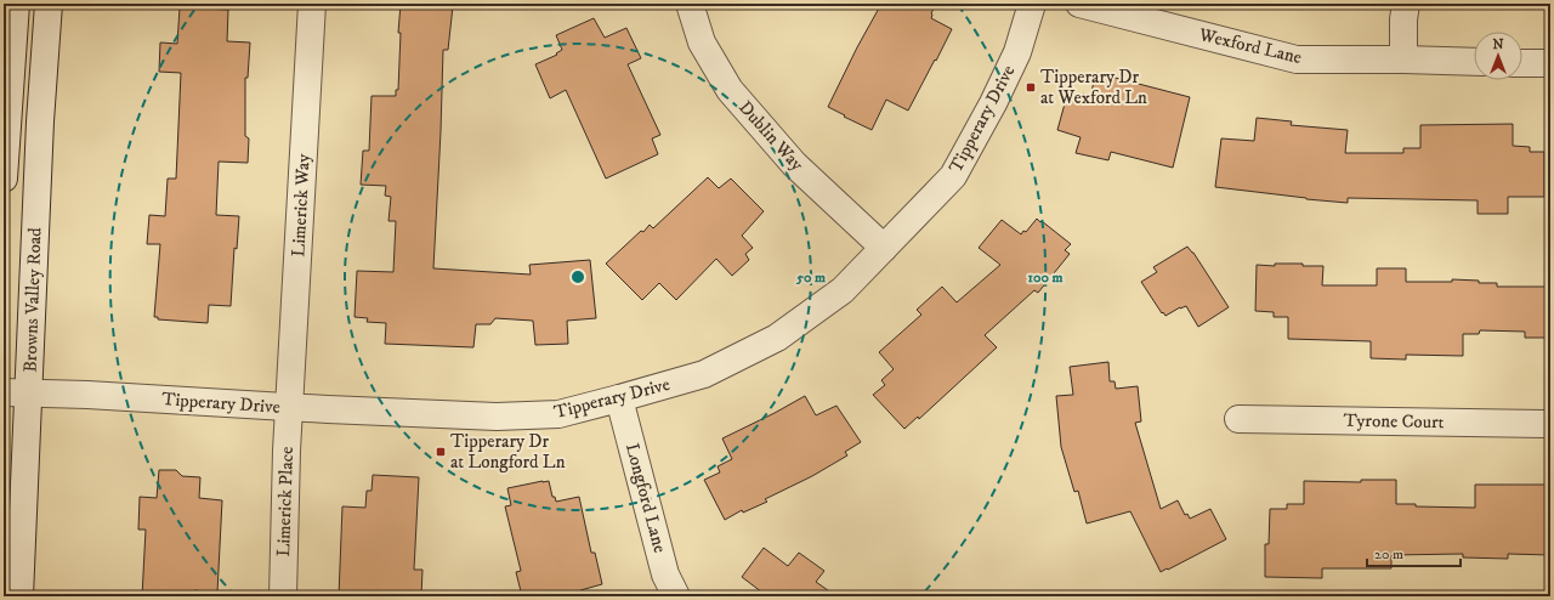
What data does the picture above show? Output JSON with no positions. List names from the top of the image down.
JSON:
{
  "streets": {
    "street": [
      "Wexford Lane",
      "Tipperary Drive",
      "Dublin Way",
      "Limerick Way",
      "Browns Valley Road",
      "Tyrone Court",
      "Longford Lane",
      "Limerick Place"
    ]
  },
  "crossings": [
    ["Tipperary Drive", "Dublin Way"],
    ["Tipperary Drive", "Limerick Way"],
    ["Tipperary Drive", "Browns Valley Road"],
    ["Tipperary Drive", "Longford Lane"],
    ["Tipperary Drive", "Limerick Place"],
    ["Limerick Way", "Limerick Place"]
  ],
  "places": {
    "transit": ["Tipperary Dr at Wexford Ln", "Tipperary Dr at Longford Ln"]
  },
  "scale_bar": "20 m",
  "north": "top",
  "rings": ["50 m", "100 m"]
}
